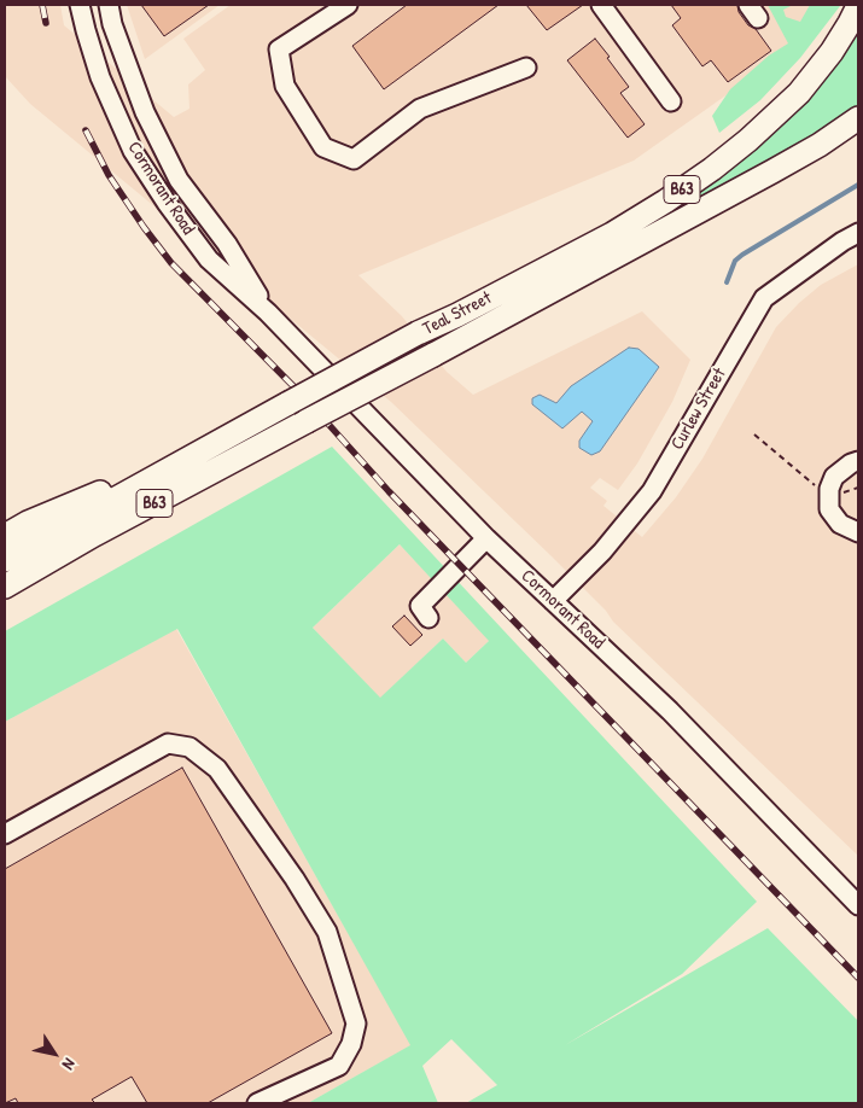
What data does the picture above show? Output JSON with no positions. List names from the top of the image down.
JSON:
{
  "streets": {
    "main road": ["B63", "Teal Street"],
    "street": ["Cormorant Road", "Curlew Street"]
  },
  "crossings": [
    ["Cormorant Road", "Curlew Street"]
  ],
  "north": "bottom right"
}
